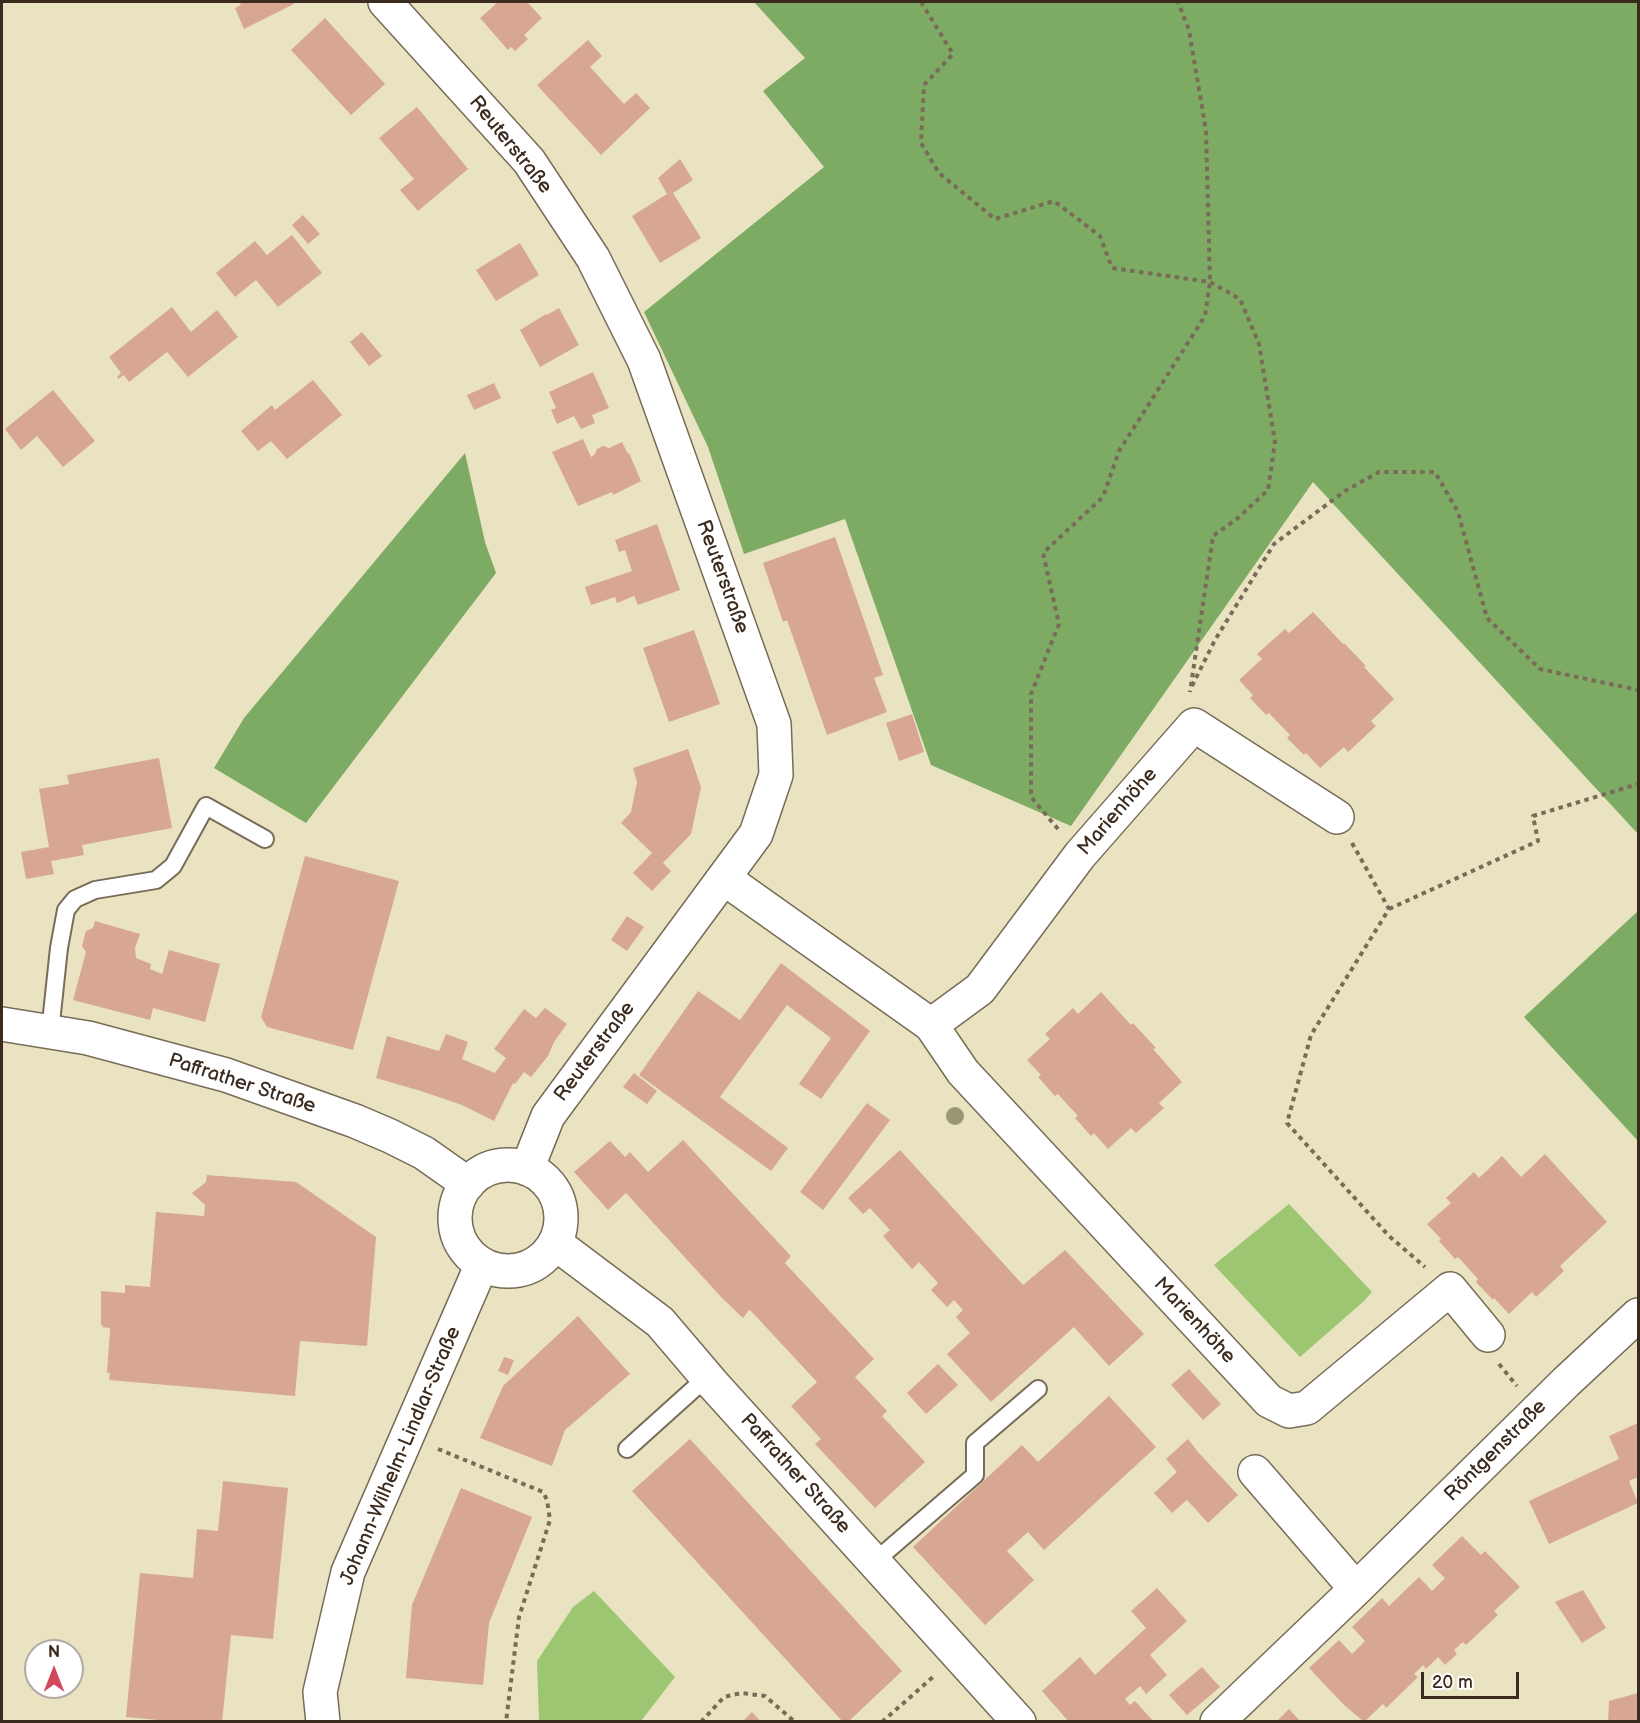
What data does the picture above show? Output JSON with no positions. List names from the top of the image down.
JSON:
{
  "streets": {
    "street": [
      "Reuterstraße",
      "Marienhöhe",
      "Paffrather Straße",
      "Röntgenstraße",
      "Johann-Wilhelm-Lindlar-Straße"
    ]
  },
  "crossings": [
    ["Reuterstraße", "Marienhöhe"],
    ["Reuterstraße", "Paffrather Straße"],
    ["Reuterstraße", "Johann-Wilhelm-Lindlar-Straße"],
    ["Paffrather Straße", "Johann-Wilhelm-Lindlar-Straße"]
  ],
  "scale_bar": "20 m",
  "north": "top"
}
